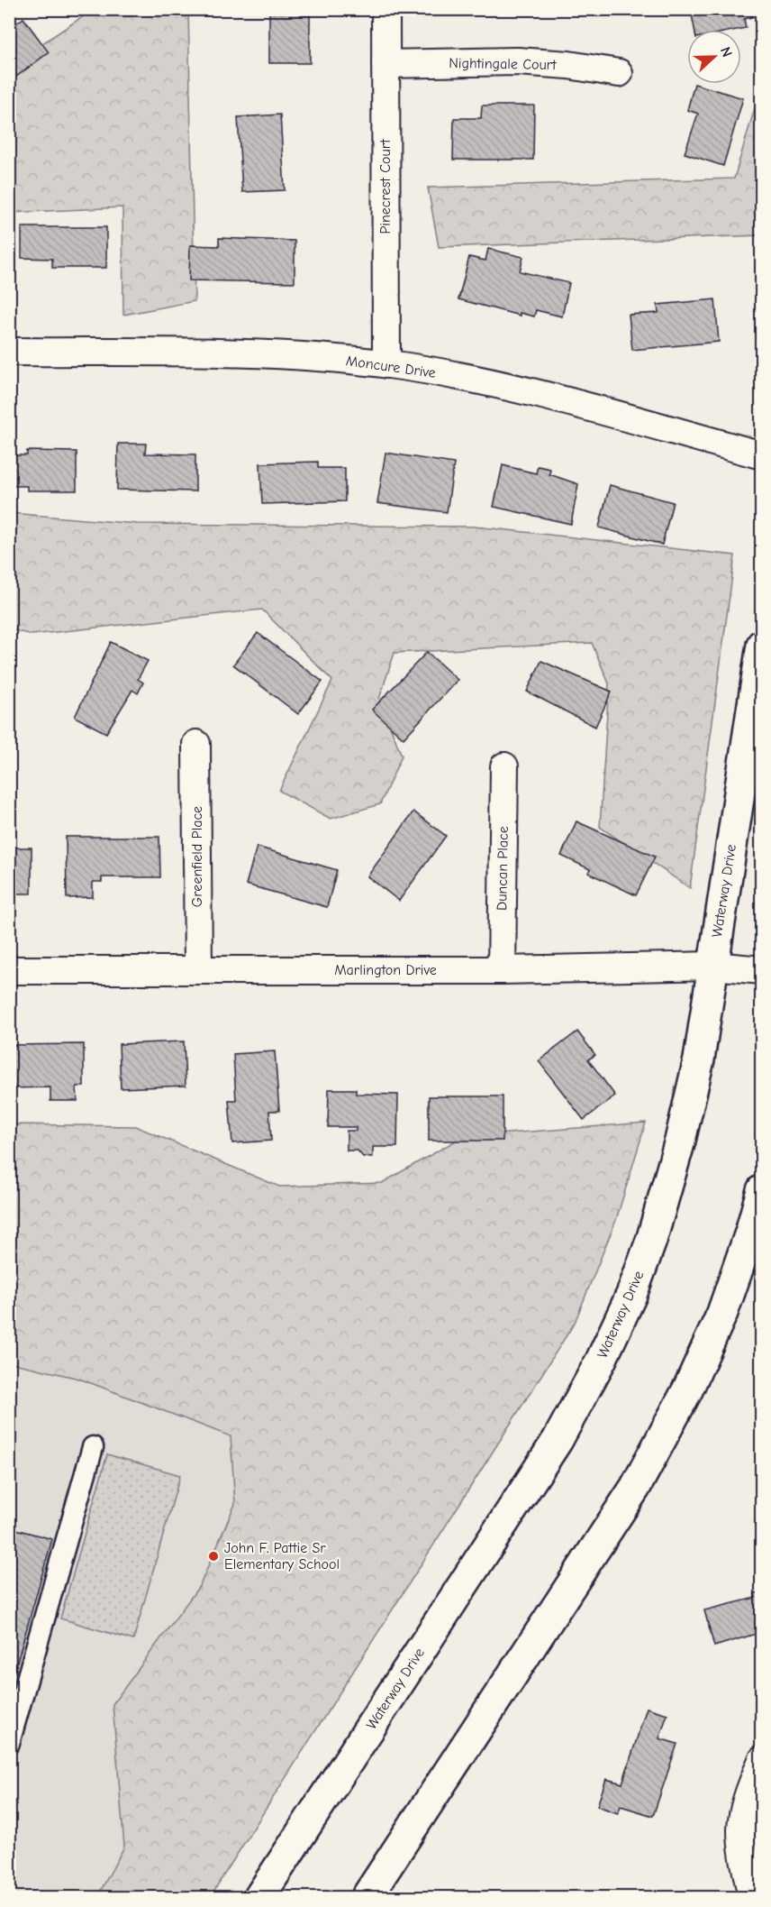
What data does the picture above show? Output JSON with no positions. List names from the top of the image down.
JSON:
{
  "streets": {
    "street": [
      "Nightingale Court",
      "Pinecrest Court",
      "Moncure Drive",
      "Greenfield Place",
      "Duncan Place",
      "Waterway Drive",
      "Marlington Drive"
    ]
  },
  "crossings": [
    ["Nightingale Court", "Pinecrest Court"],
    ["Pinecrest Court", "Moncure Drive"],
    ["Greenfield Place", "Marlington Drive"],
    ["Duncan Place", "Marlington Drive"],
    ["Waterway Drive", "Marlington Drive"]
  ],
  "places": ["John F. Pattie Sr Elementary School"],
  "north": "right"
}
